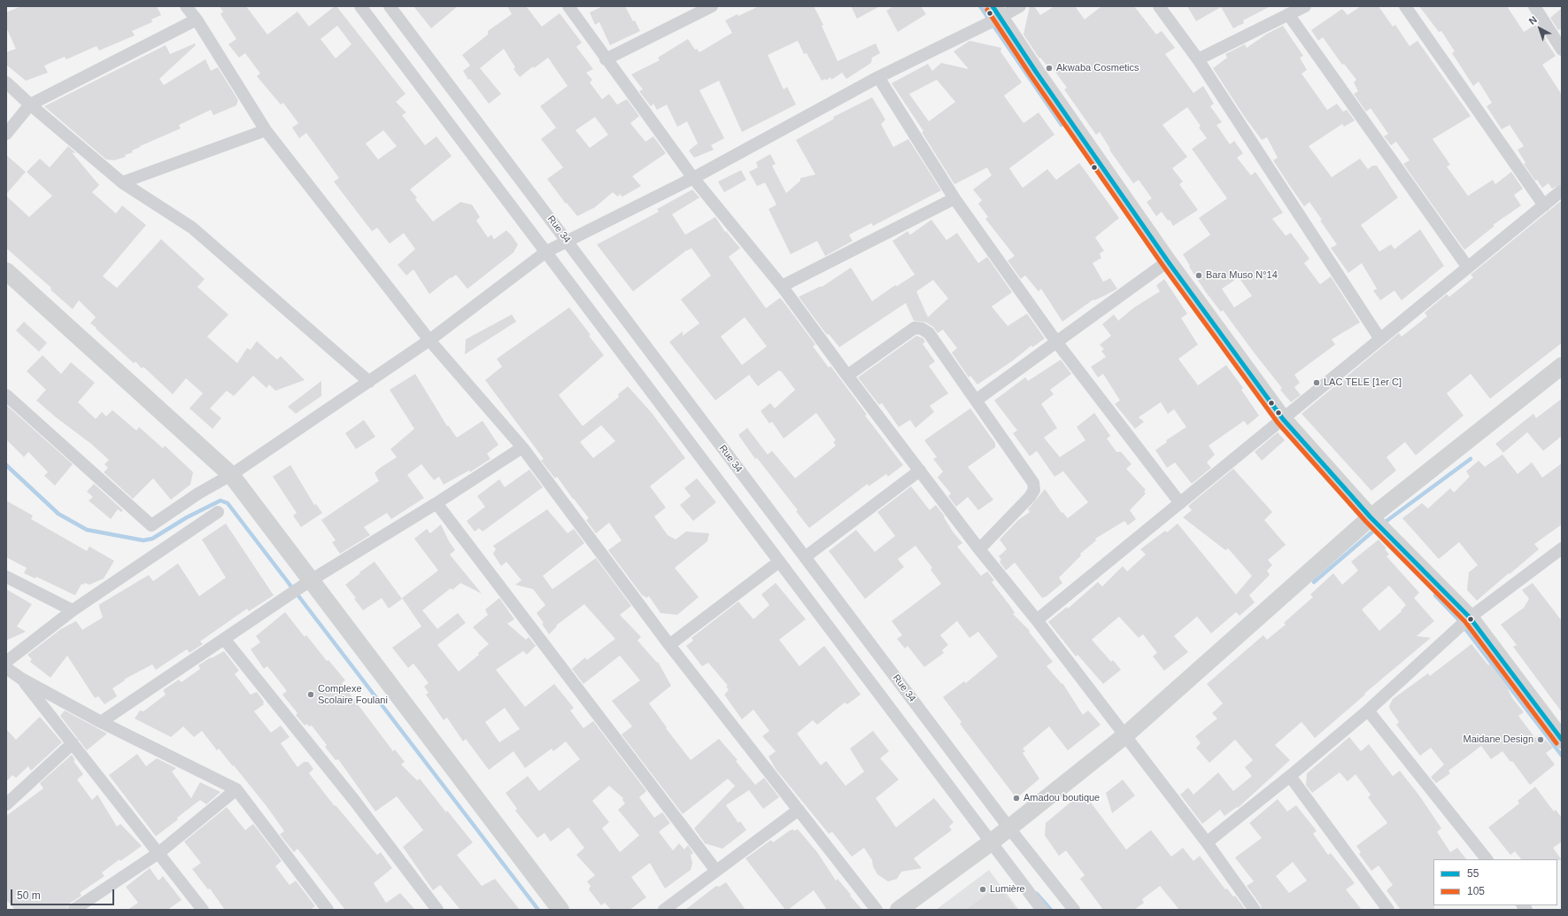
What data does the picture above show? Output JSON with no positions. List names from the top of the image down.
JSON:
{
  "streets": {
    "street": ["Rue 34"]
  },
  "places": [
    "Akwaba Cosmetics",
    "Bara Muso N°14",
    "LAC TELE [1er C]",
    "Complexe Scolaire Foulani",
    "Maidane Design",
    "Amadou boutique",
    "Lumière"
  ],
  "lines": ["transit line 55", "transit line 105"],
  "legend": ["55", "105"],
  "scale_bar": "50 m",
  "north": "top left"
}
